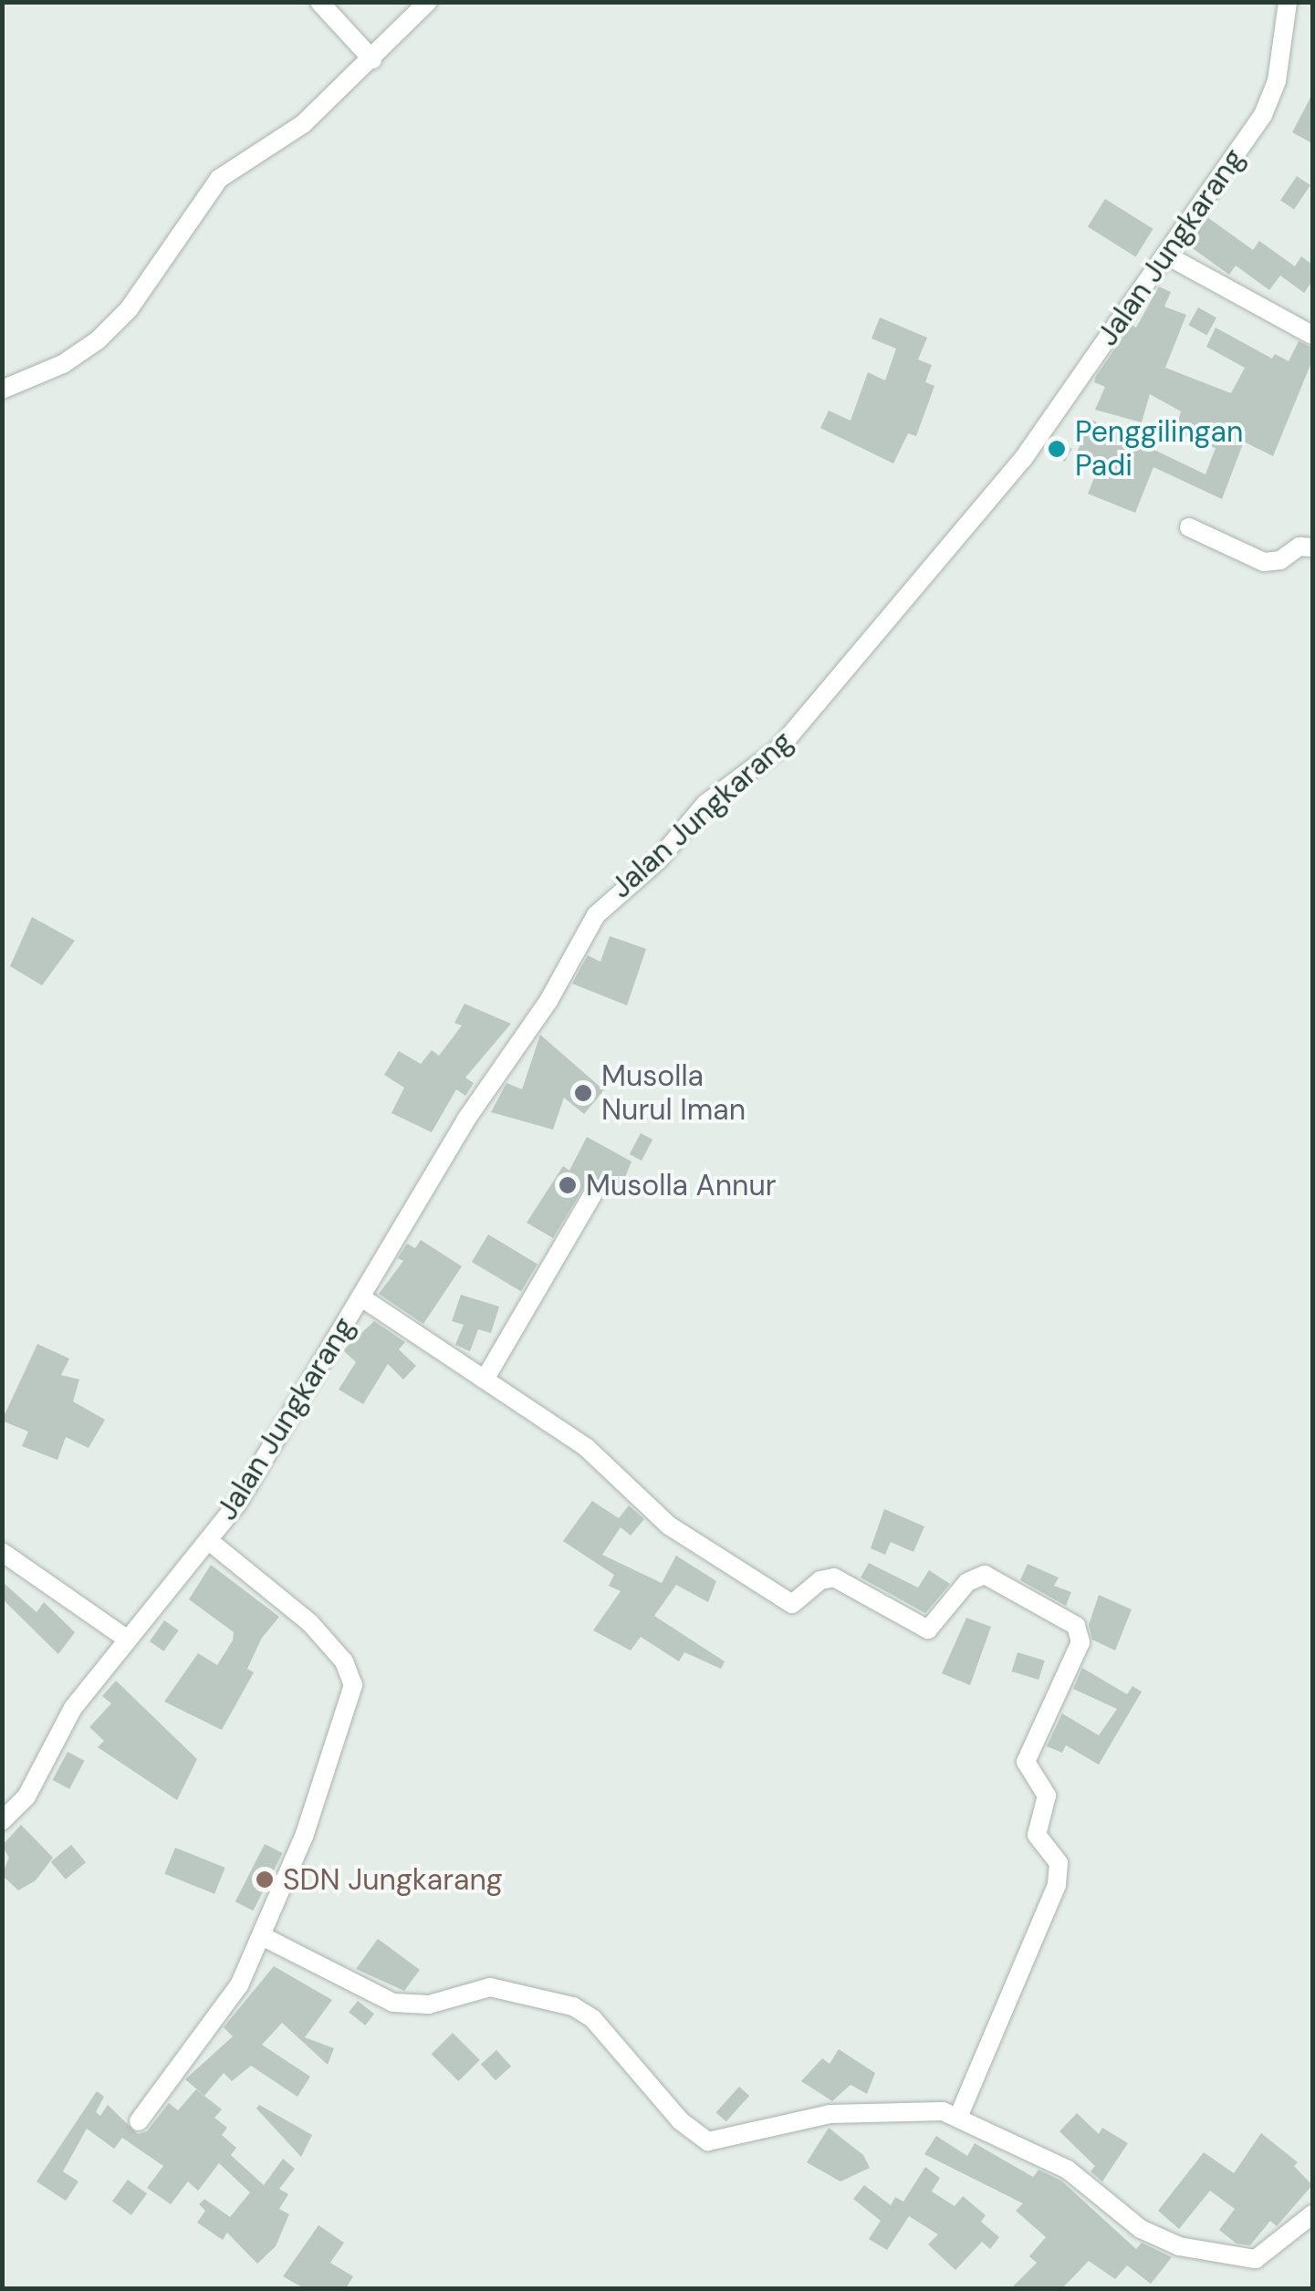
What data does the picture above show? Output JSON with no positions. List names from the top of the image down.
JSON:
{
  "streets": {
    "street": ["Jalan Jungkarang"]
  },
  "places": [
    "Penggilingan Padi",
    "Musolla Nurul Iman",
    "Musolla Annur",
    "SDN Jungkarang"
  ]
}
